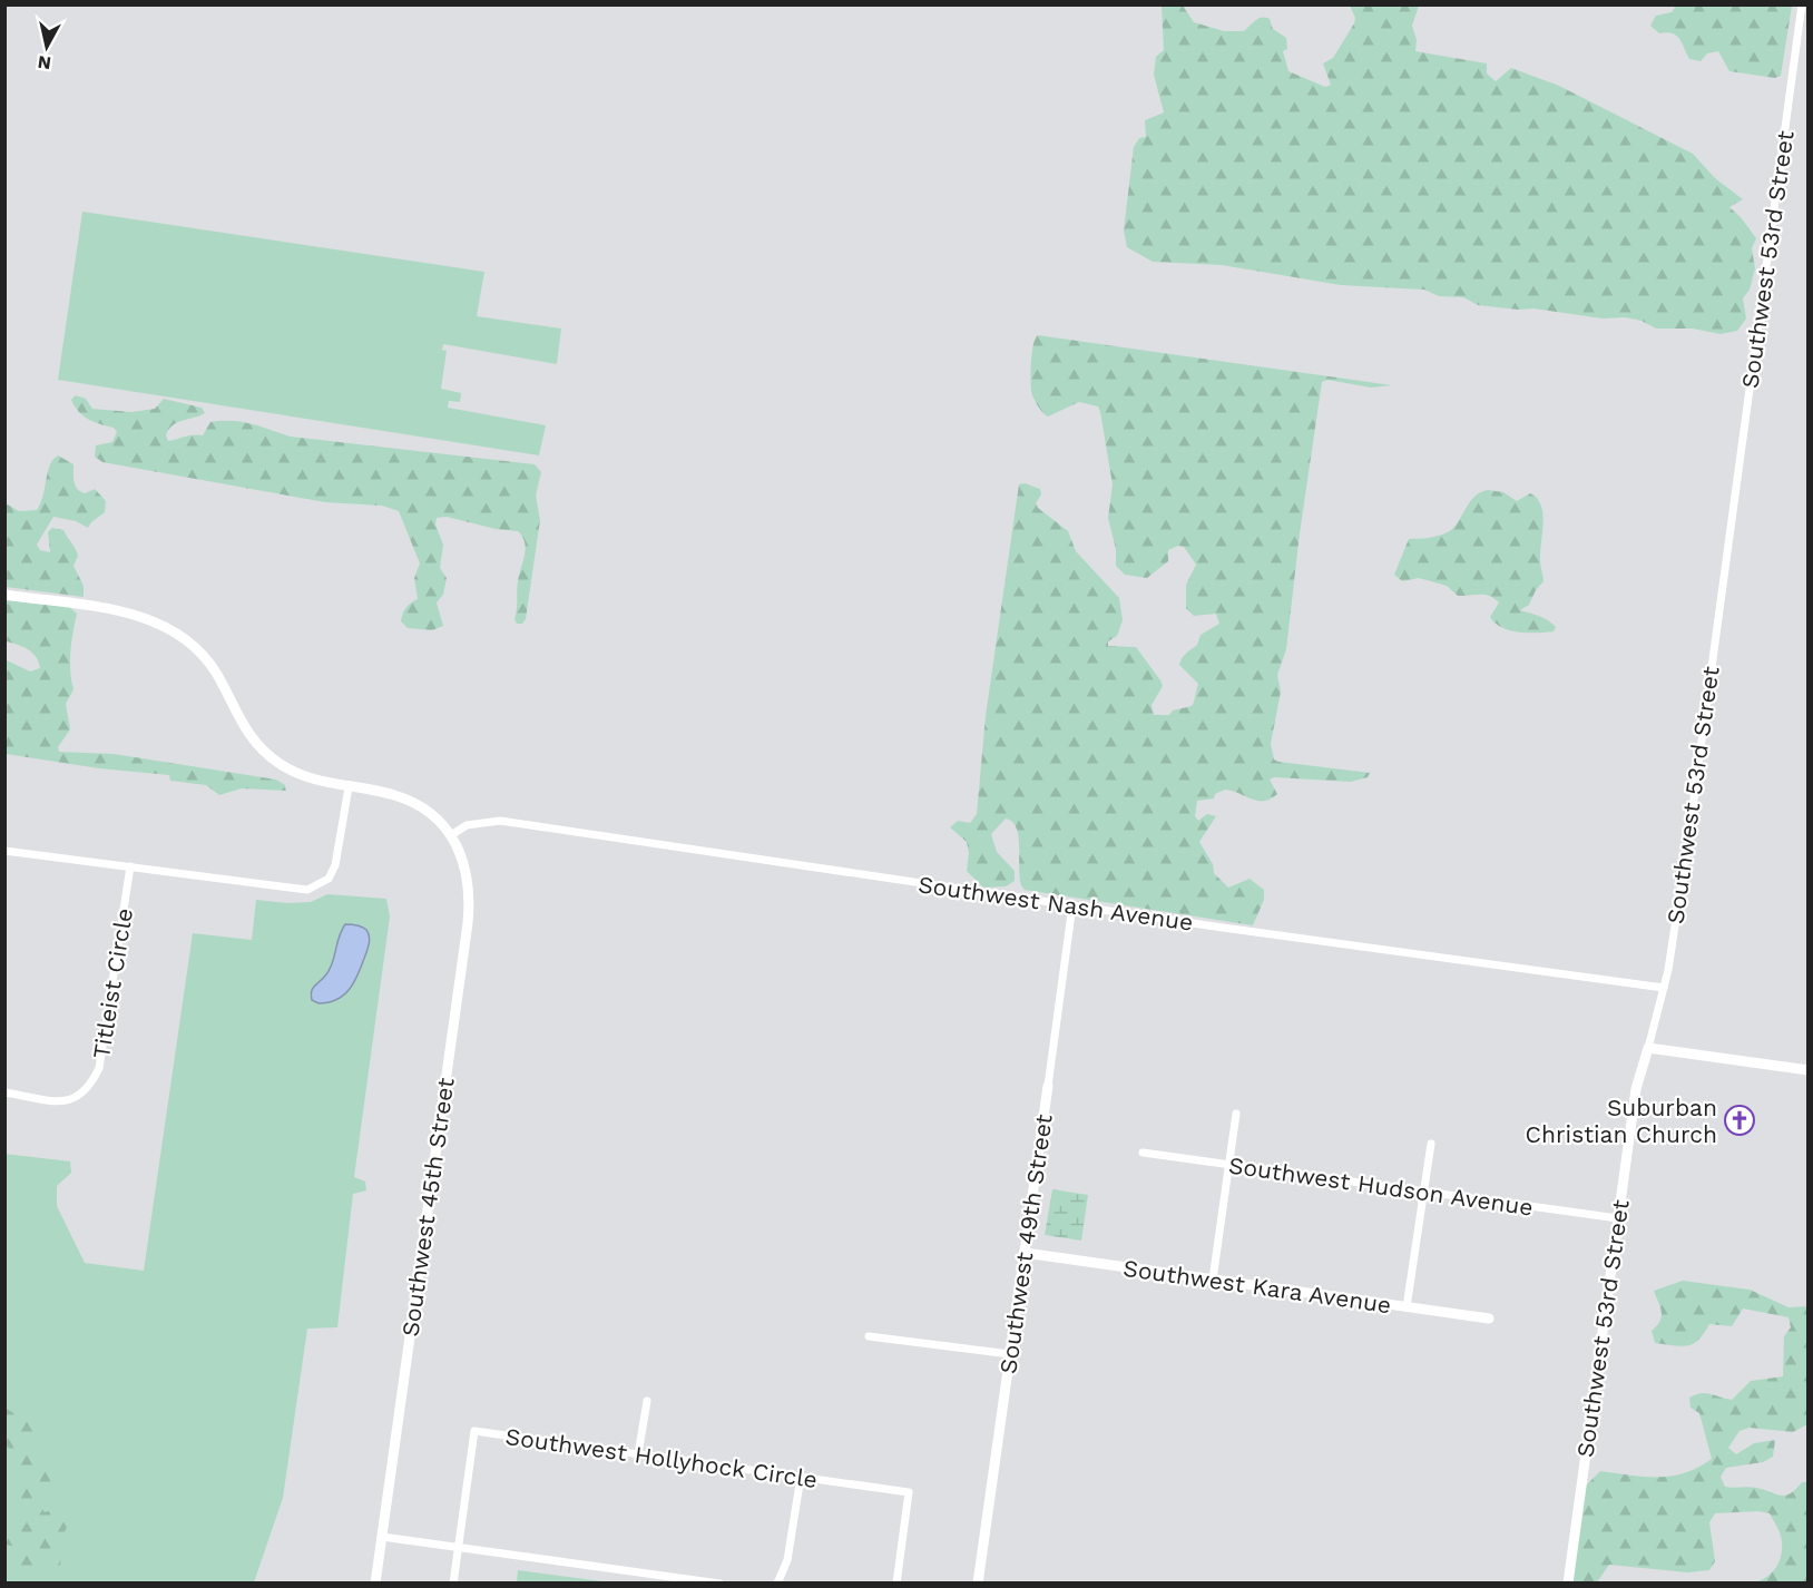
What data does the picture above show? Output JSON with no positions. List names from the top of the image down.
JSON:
{
  "streets": {
    "street": [
      "Southwest 53rd Street",
      "Southwest Nash Avenue",
      "Titleist Circle",
      "Southwest Hudson Avenue",
      "Southwest 45th Street",
      "Southwest 49th Street",
      "Southwest Kara Avenue",
      "Southwest Hollyhock Circle"
    ]
  },
  "crossings": [
    ["Southwest 53rd Street", "Southwest Nash Avenue"],
    ["Southwest 53rd Street", "Southwest Hudson Avenue"],
    ["Southwest Nash Avenue", "Southwest 45th Street"],
    ["Southwest Nash Avenue", "Southwest 49th Street"],
    ["Southwest 49th Street", "Southwest Kara Avenue"]
  ],
  "places": {
    "church": ["Suburban Christian Church"]
  },
  "north": "bottom"
}
